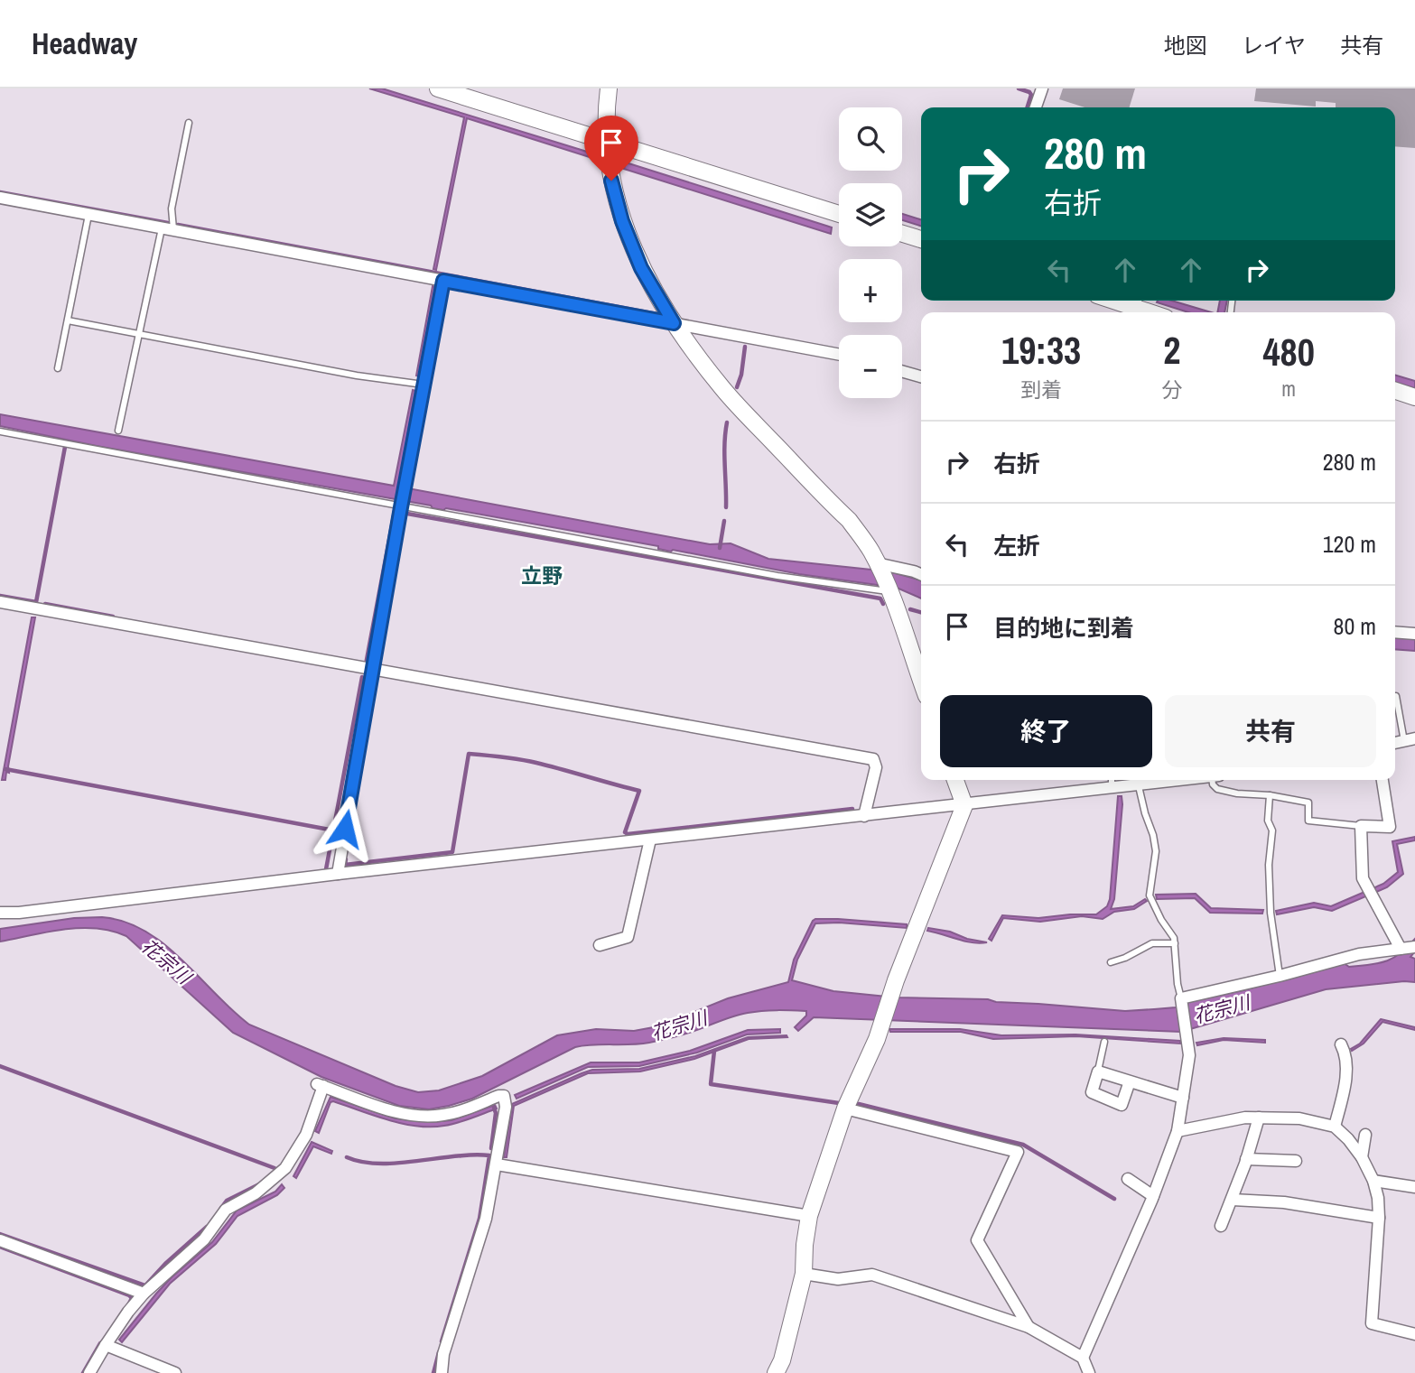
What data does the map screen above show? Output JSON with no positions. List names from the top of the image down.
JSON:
{
  "districts": ["立野"],
  "water": ["花宗川"],
  "page": {
    "header": "Headway",
    "nav": ["地図", "レイヤ", "共有"],
    "map_buttons": ["+", "−"],
    "turn": ["280 m", "右折"],
    "eta": [
      "19:33",
      "到着",
      "2",
      "分",
      "480",
      "m"
    ],
    "list": [
      {
        "name": "右折",
        "value": "280 m"
      },
      {
        "name": "左折",
        "value": "120 m"
      },
      {
        "name": "目的地に到着",
        "value": "80 m"
      }
    ],
    "buttons": ["終了", "共有"]
  }
}
